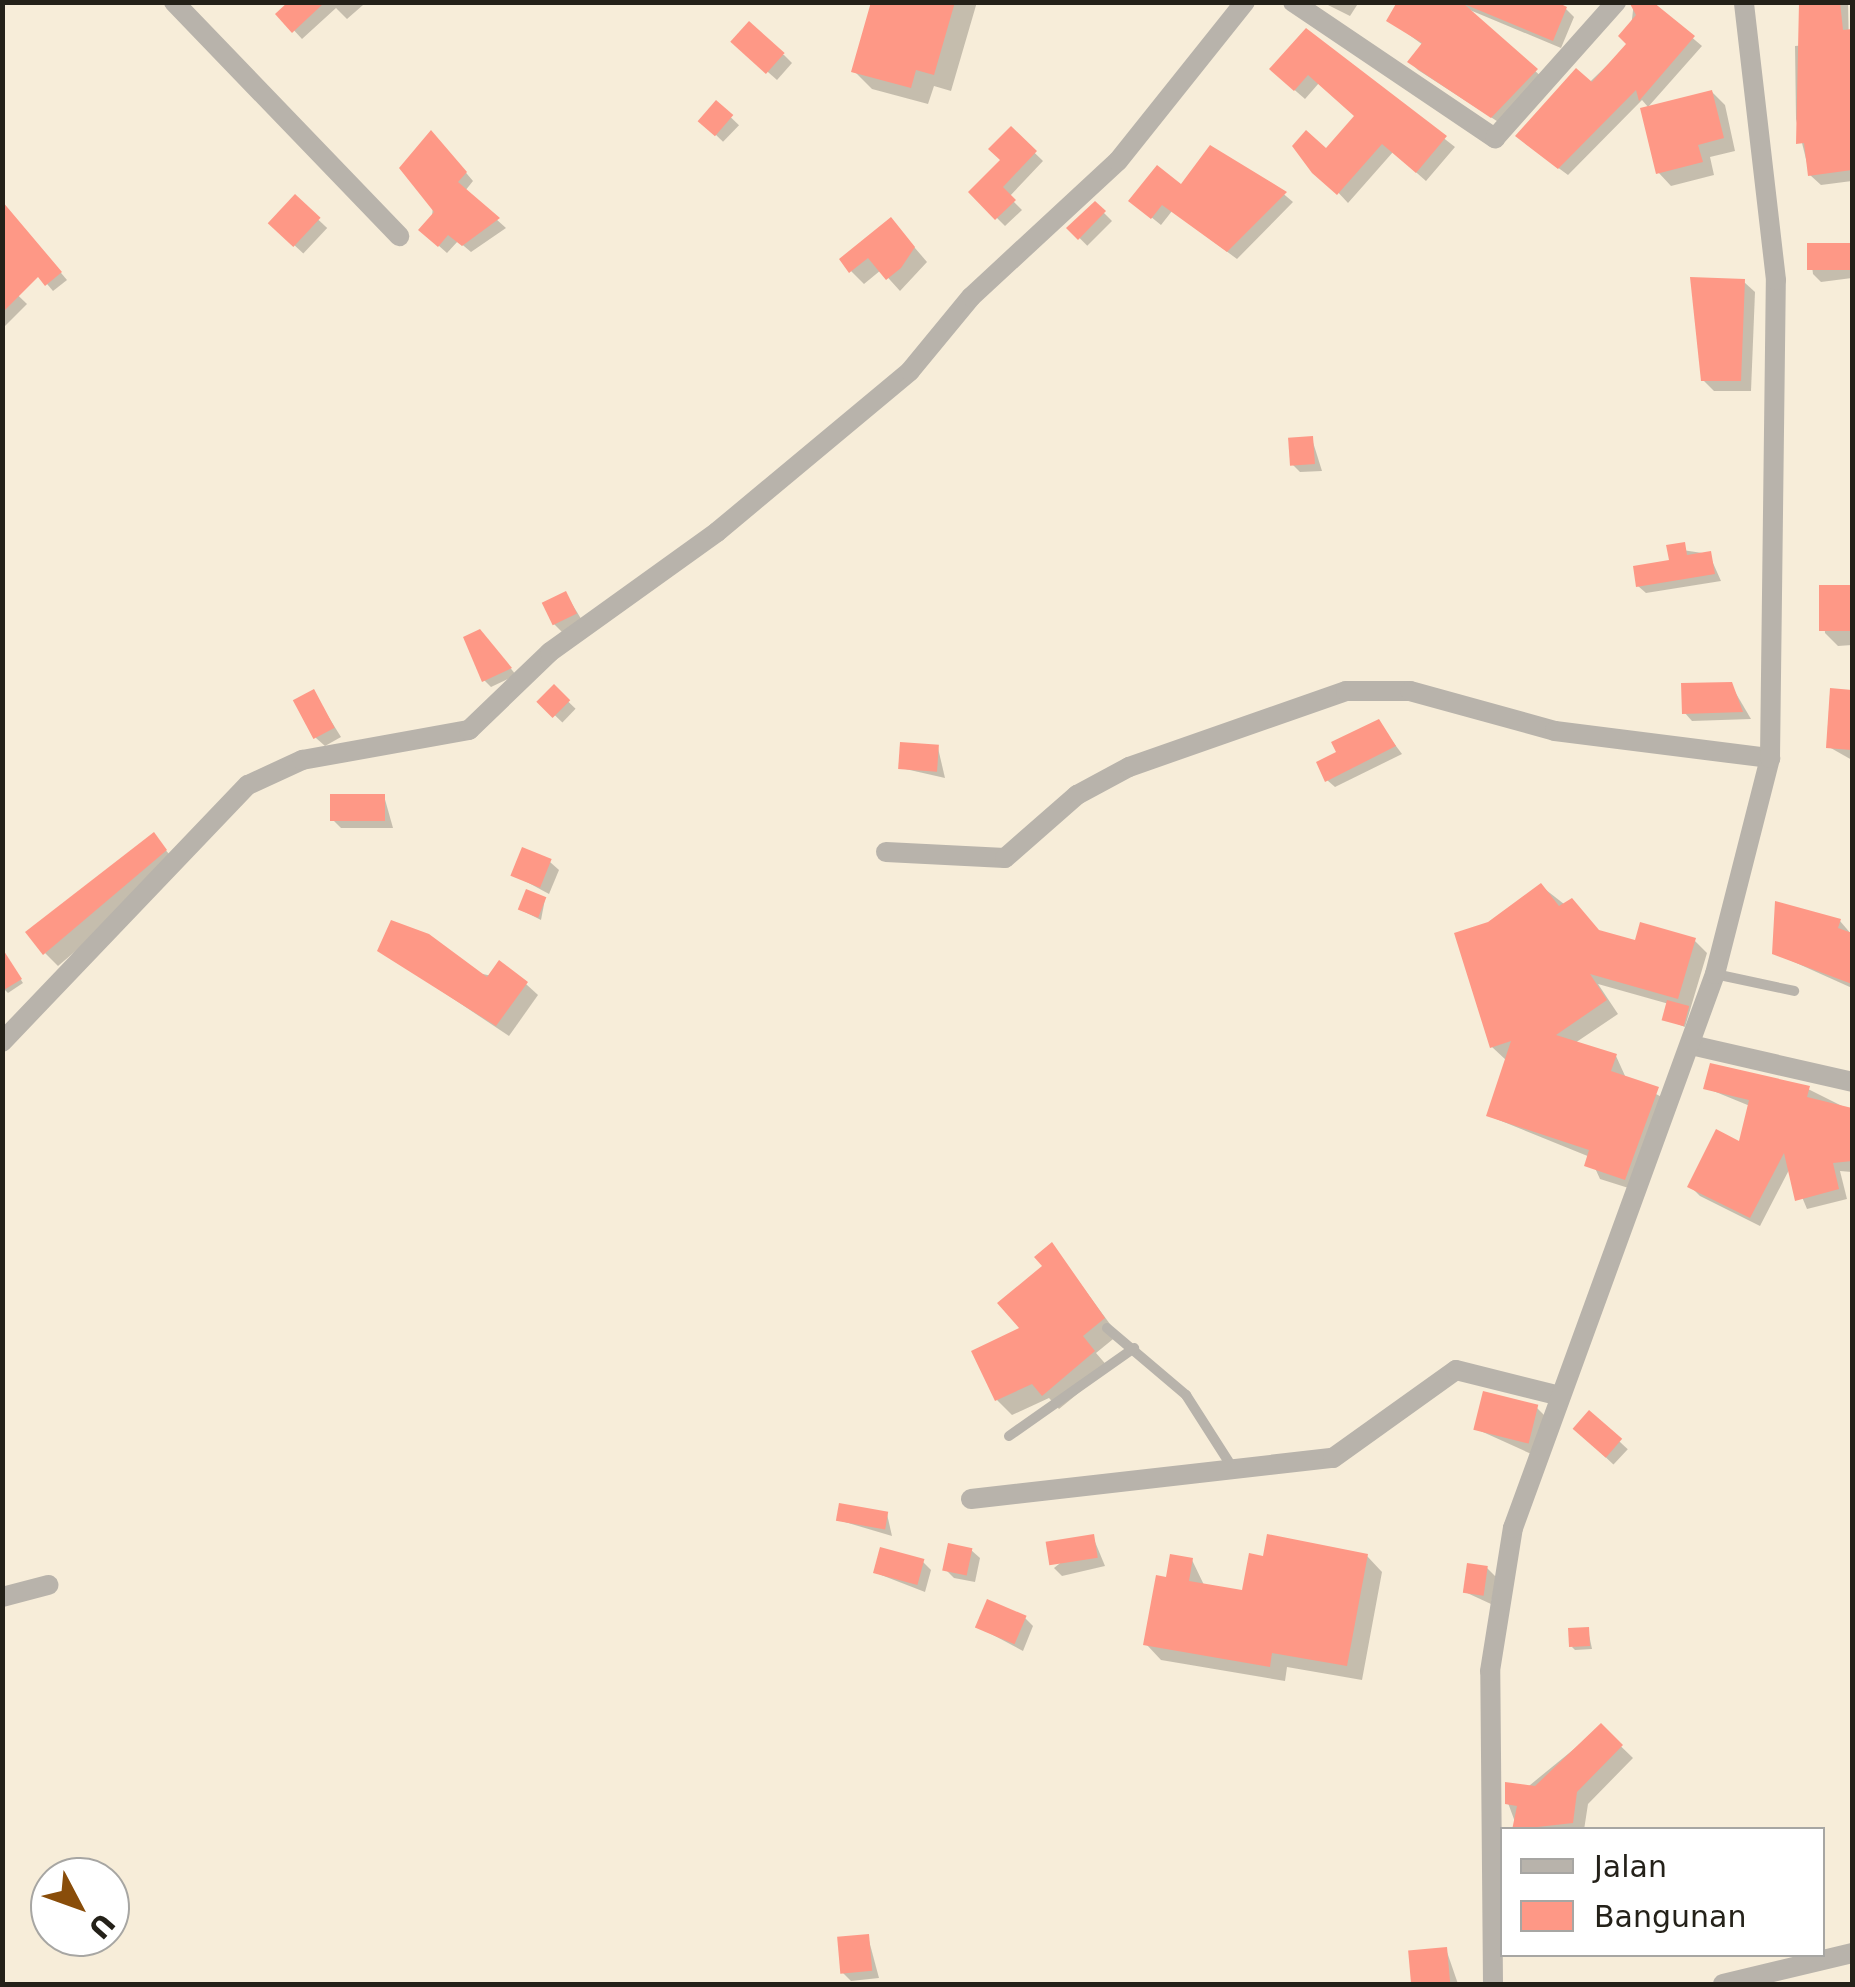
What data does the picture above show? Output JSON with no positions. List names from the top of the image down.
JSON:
{
  "legend": ["Jalan", "Bangunan"],
  "north": "bottom right"
}
